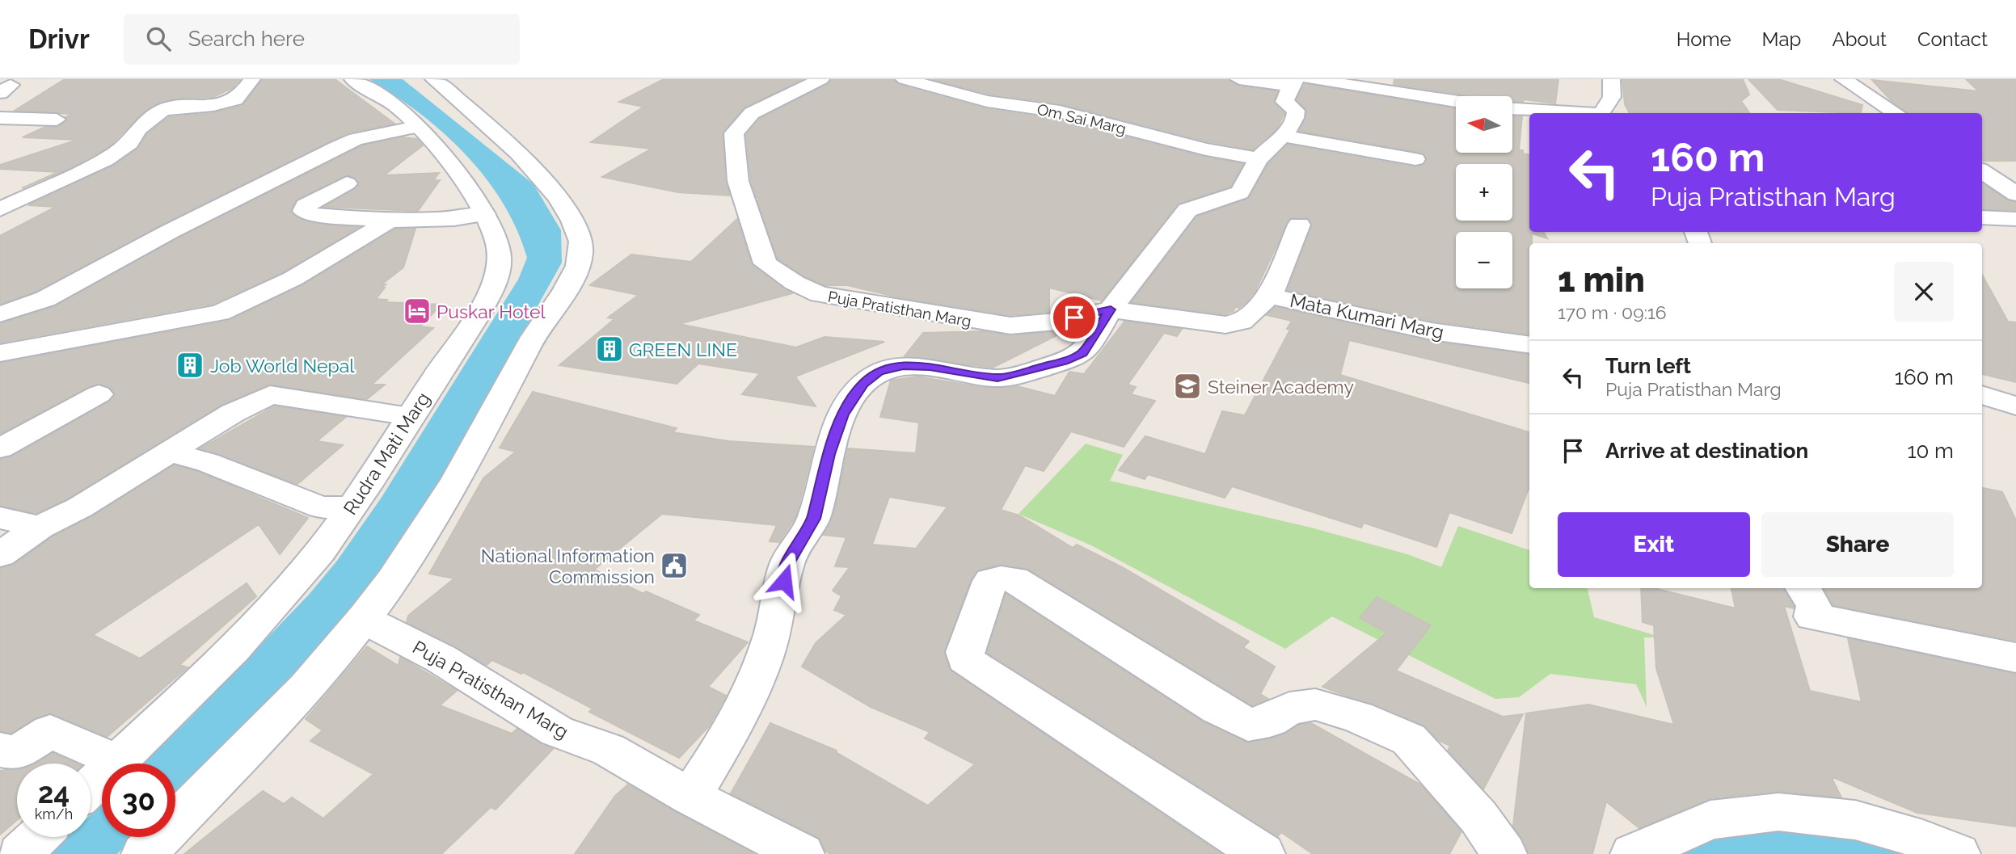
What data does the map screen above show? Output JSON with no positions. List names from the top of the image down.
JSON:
{
  "streets": {
    "street": [
      "Om Sai Marg",
      "Puja Pratisthan Marg",
      "Mata Kumari Marg",
      "Rudra Mati Marg"
    ]
  },
  "crossings": [
    ["Puja Pratisthan Marg", "Mata Kumari Marg"]
  ],
  "places": {
    "hotel": ["Puskar Hotel"],
    "building": ["GREEN LINE", "Job World Nepal"],
    "school or university": ["Steiner Academy"],
    "public building": ["National Information Commission"]
  },
  "north": "left",
  "page": {
    "header": "Drivr",
    "search": "Search here",
    "nav": [
      "Home",
      "Map",
      "About",
      "Contact"
    ],
    "map_buttons": ["+", "−"],
    "turn": ["160 m", "Puja Pratisthan Marg"],
    "heading": ["1 min", "170 m · 09:16"],
    "list": [
      {
        "name": "Turn left",
        "note": "Puja Pratisthan Marg",
        "value": "160 m"
      },
      {
        "name": "Arrive at destination",
        "value": "10 m"
      }
    ],
    "buttons": ["Exit", "Share"],
    "speed": "24 km/h",
    "limit": "30"
  }
}
